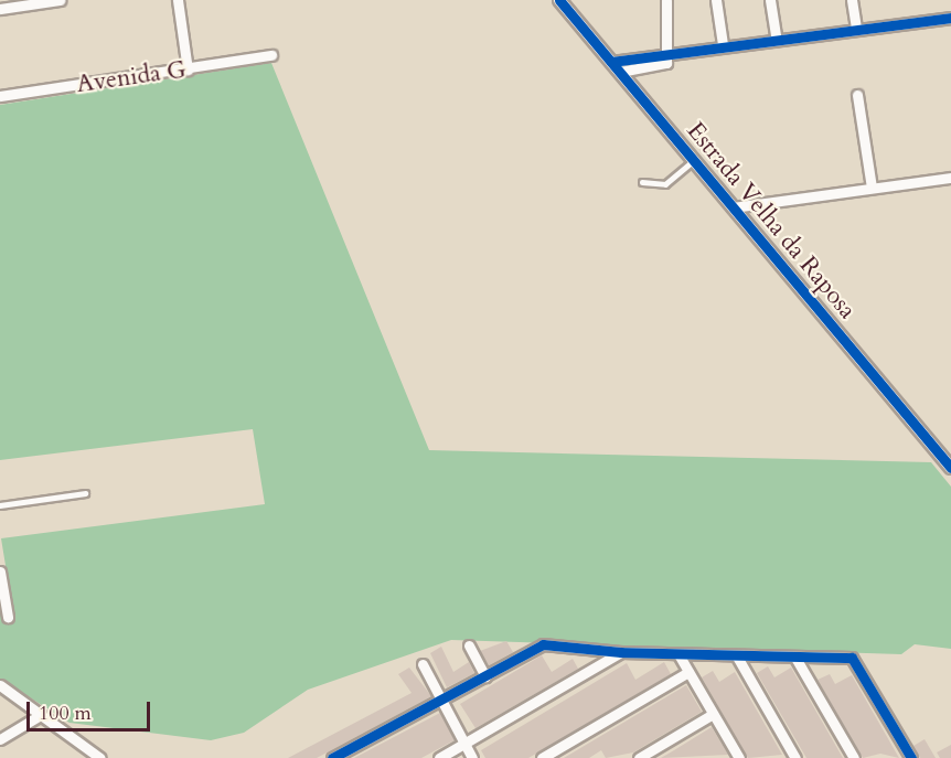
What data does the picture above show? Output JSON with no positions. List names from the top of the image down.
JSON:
{
  "streets": {
    "street": ["Avenida G", "Estrada Velha da Raposa"]
  },
  "scale_bar": "100 m"
}
